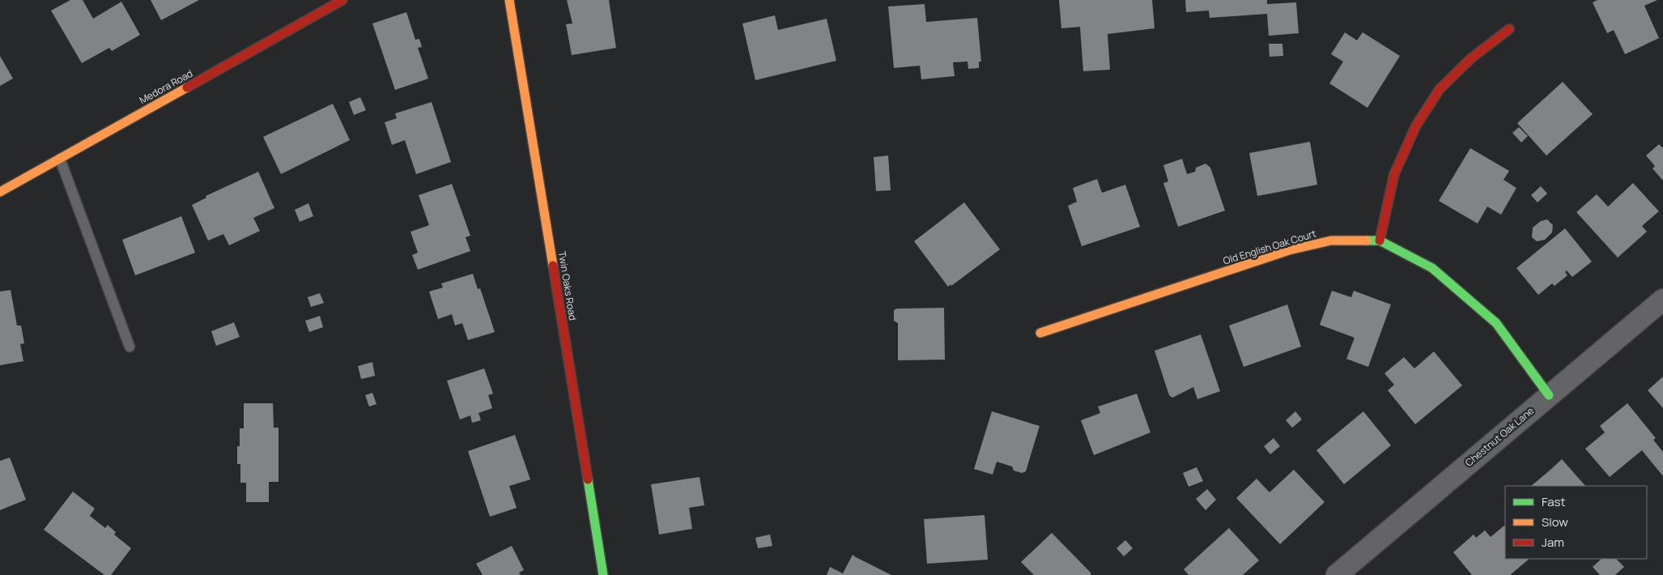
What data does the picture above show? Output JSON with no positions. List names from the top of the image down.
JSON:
{
  "streets": {
    "street": [
      "Medora Road",
      "Old English Oak Court",
      "Twin Oaks Road",
      "Chestnut Oak Lane"
    ]
  },
  "crossings": [
    ["Old English Oak Court", "Chestnut Oak Lane"]
  ],
  "legend": ["Fast", "Slow", "Jam"]
}
